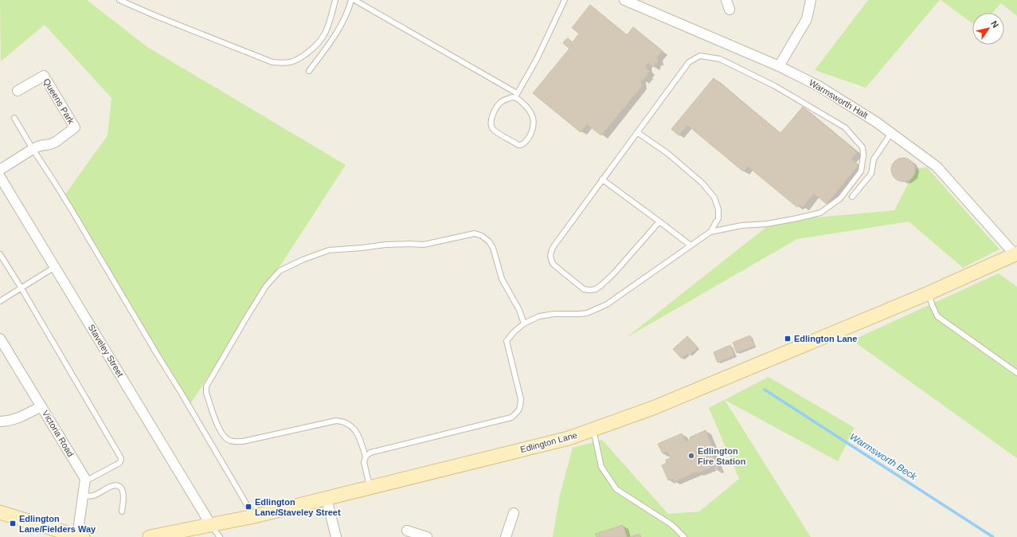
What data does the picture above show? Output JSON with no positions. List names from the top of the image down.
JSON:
{
  "streets": {
    "main road": ["Edlington Lane"],
    "street": [
      "Warmsworth Halt",
      "Queens Park",
      "Staveley Street",
      "Victoria Road"
    ]
  },
  "crossings": [
    ["Warmsworth Halt", "Edlington Lane"],
    ["Staveley Street", "Edlington Lane"]
  ],
  "water": ["Warmsworth Beck"],
  "places": {
    "transit": ["Edlington Lane", "Edlington Lane/Staveley Street", "Edlington Lane/Fielders Way"],
    "other": ["Edlington Fire Station"]
  },
  "north": "top right"
}
